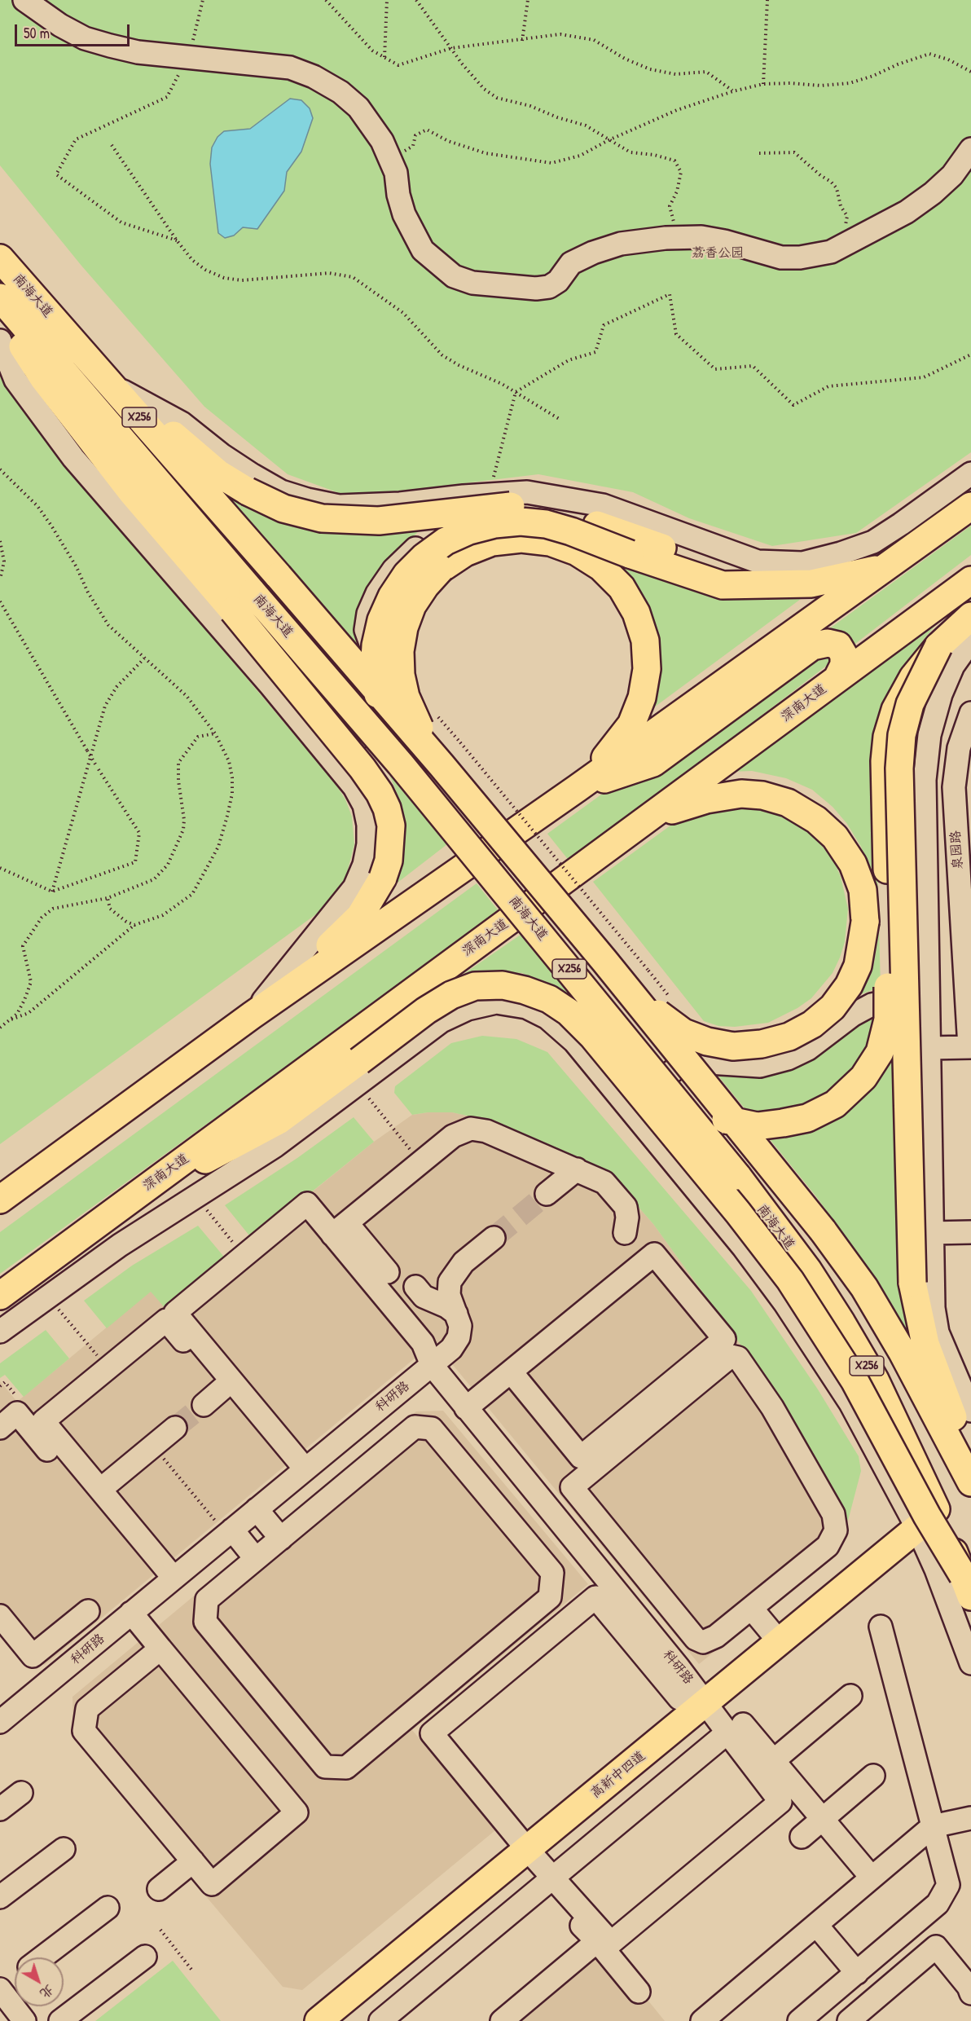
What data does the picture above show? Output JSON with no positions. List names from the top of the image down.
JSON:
{
  "streets": {
    "main road": [
      "南海大道",
      "X256",
      "深南大道",
      "高新中四道"
    ],
    "street": ["泉园路", "科研路"]
  },
  "crossings": [
    ["科研路", "高新中四道"]
  ],
  "parks": ["荔香公园"],
  "scale_bar": "50 m",
  "north": "bottom right"
}
